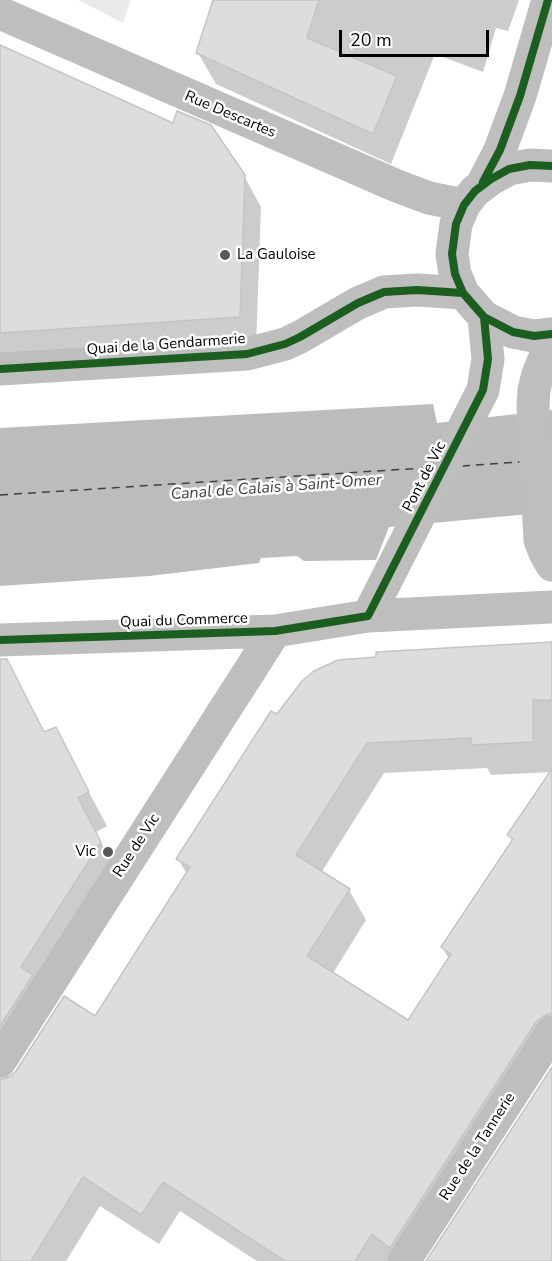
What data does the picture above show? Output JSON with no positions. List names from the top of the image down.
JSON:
{
  "streets": {
    "street": [
      "Rue Descartes",
      "Quai de la Gendarmerie",
      "Pont de Vic",
      "Quai du Commerce",
      "Rue de Vic",
      "Rue de la Tannerie"
    ]
  },
  "crossings": [
    ["Rue Descartes", "Pont de Vic"],
    ["Quai de la Gendarmerie", "Pont de Vic"],
    ["Pont de Vic", "Quai du Commerce"],
    ["Quai du Commerce", "Rue de Vic"]
  ],
  "water": ["Canal de Calais à Saint-Omer"],
  "places": ["La Gauloise", "Vic"],
  "scale_bar": "20 m"
}
